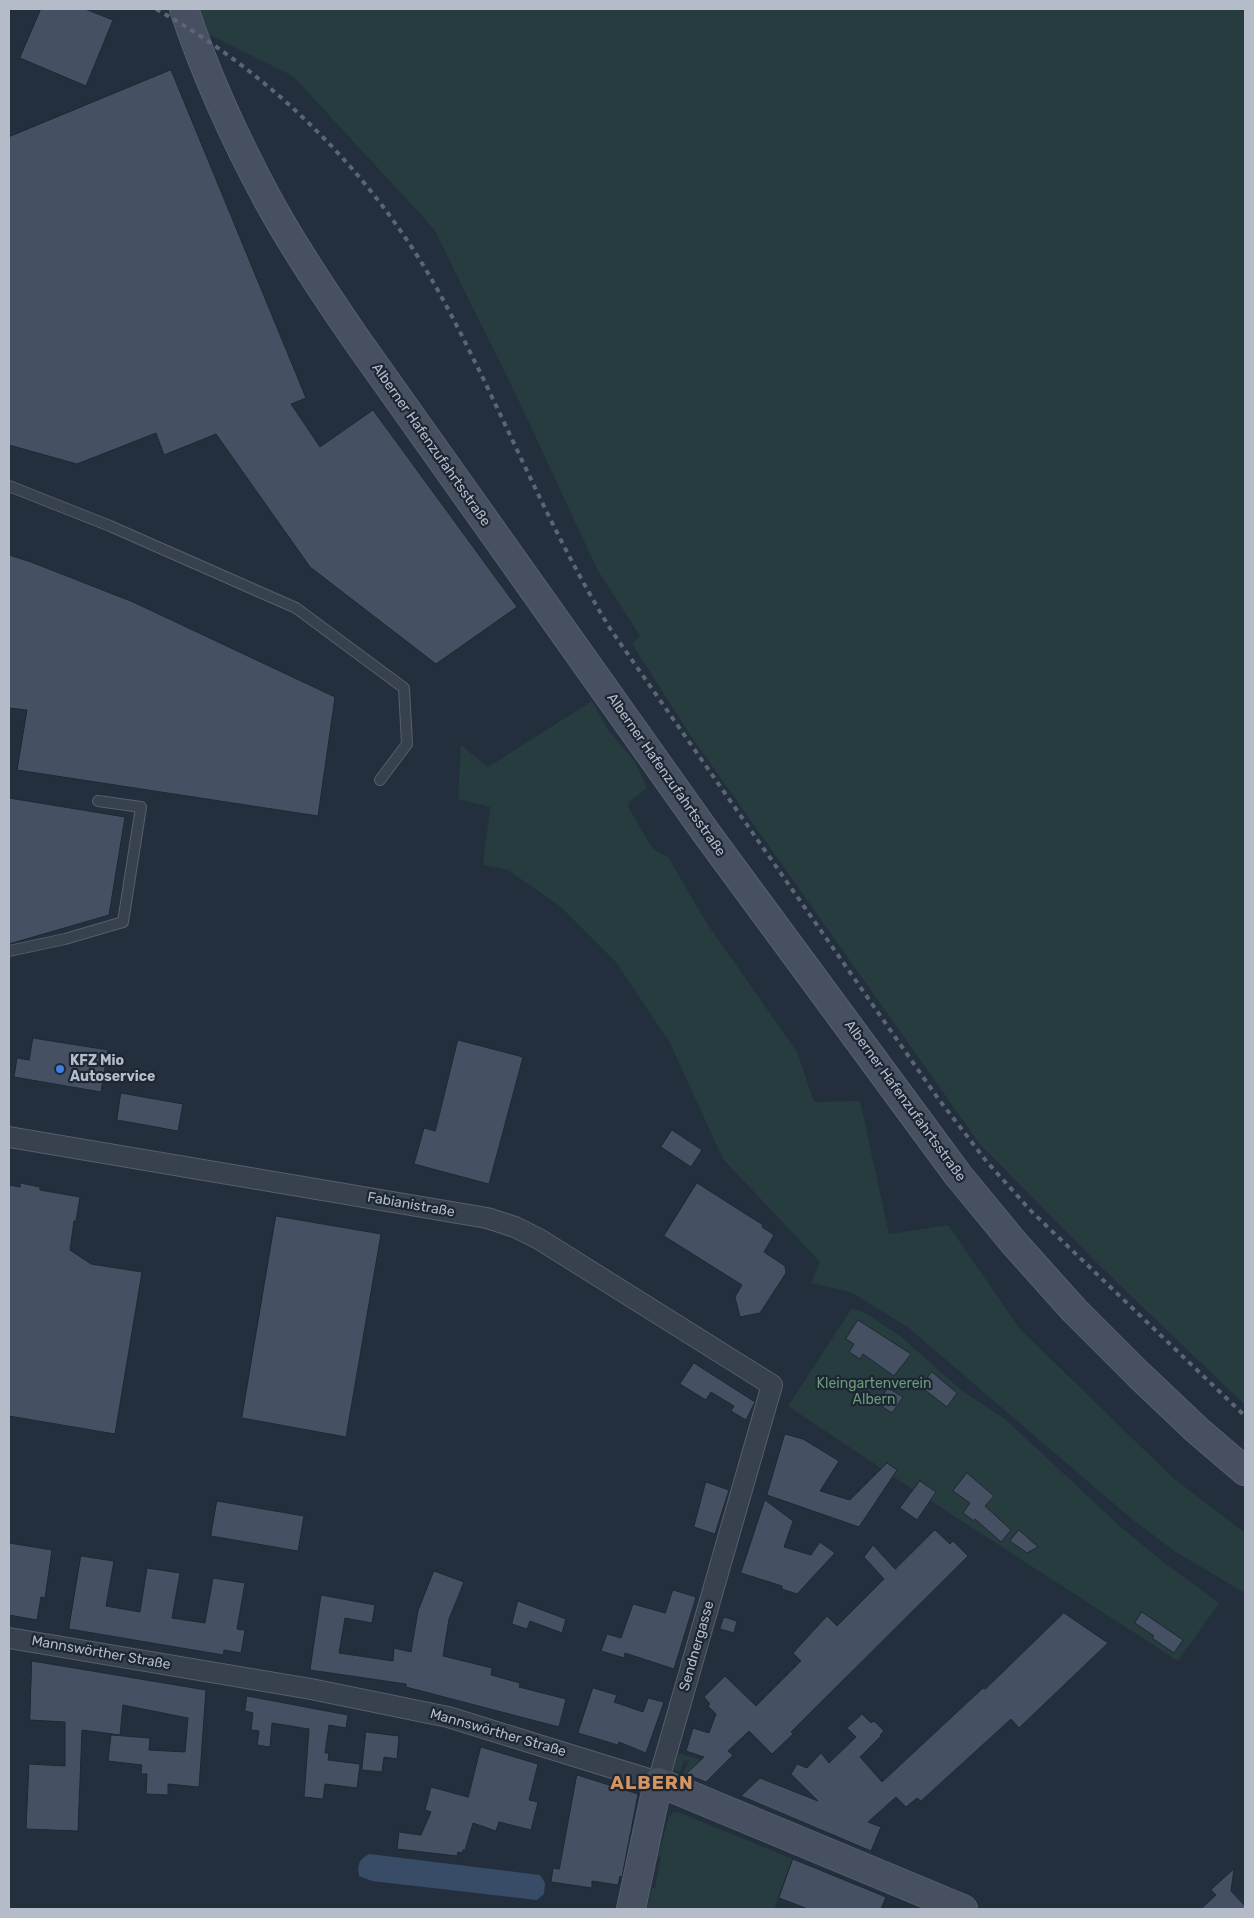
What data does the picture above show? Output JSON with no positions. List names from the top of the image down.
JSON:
{
  "streets": {
    "main road": ["Alberner Hafenzufahrtsstraße", "Sendnergasse", "Mannswörther Straße"],
    "street": ["Fabianistraße"]
  },
  "crossings": [
    ["Fabianistraße", "Sendnergasse"],
    ["Sendnergasse", "Mannswörther Straße"]
  ],
  "districts": ["ALBERN"],
  "parks": ["Kleingartenverein Albern"],
  "places": ["KFZ Mio Autoservice"]
}
